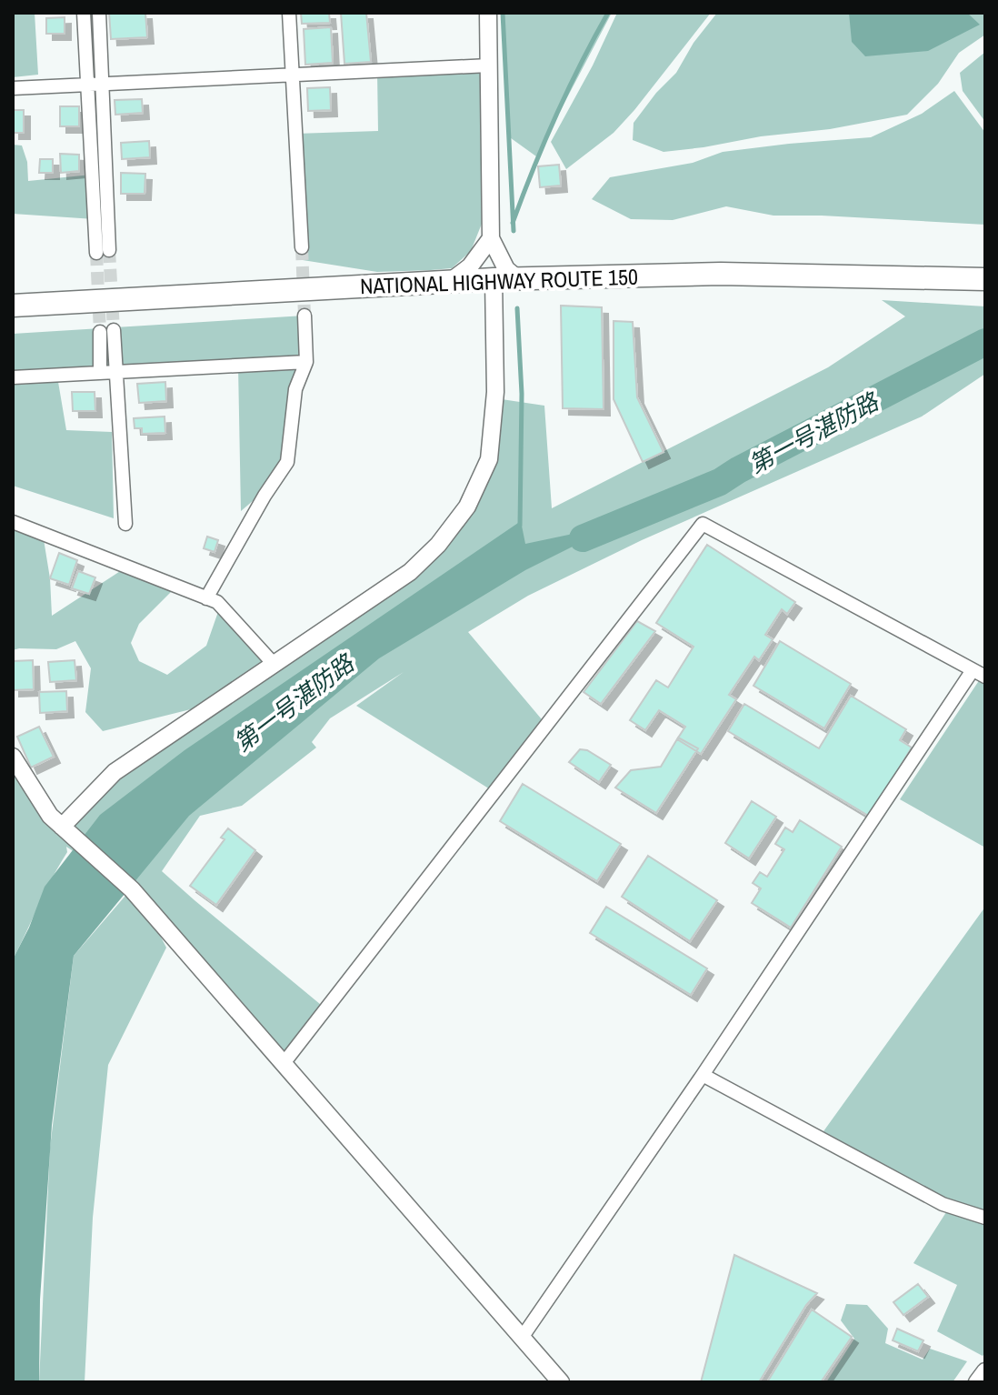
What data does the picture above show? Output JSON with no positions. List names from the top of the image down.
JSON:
{
  "streets": {
    "highway": ["NATIONAL HIGHWAY ROUTE 150"]
  },
  "water": ["第一号湛防路"]
}
